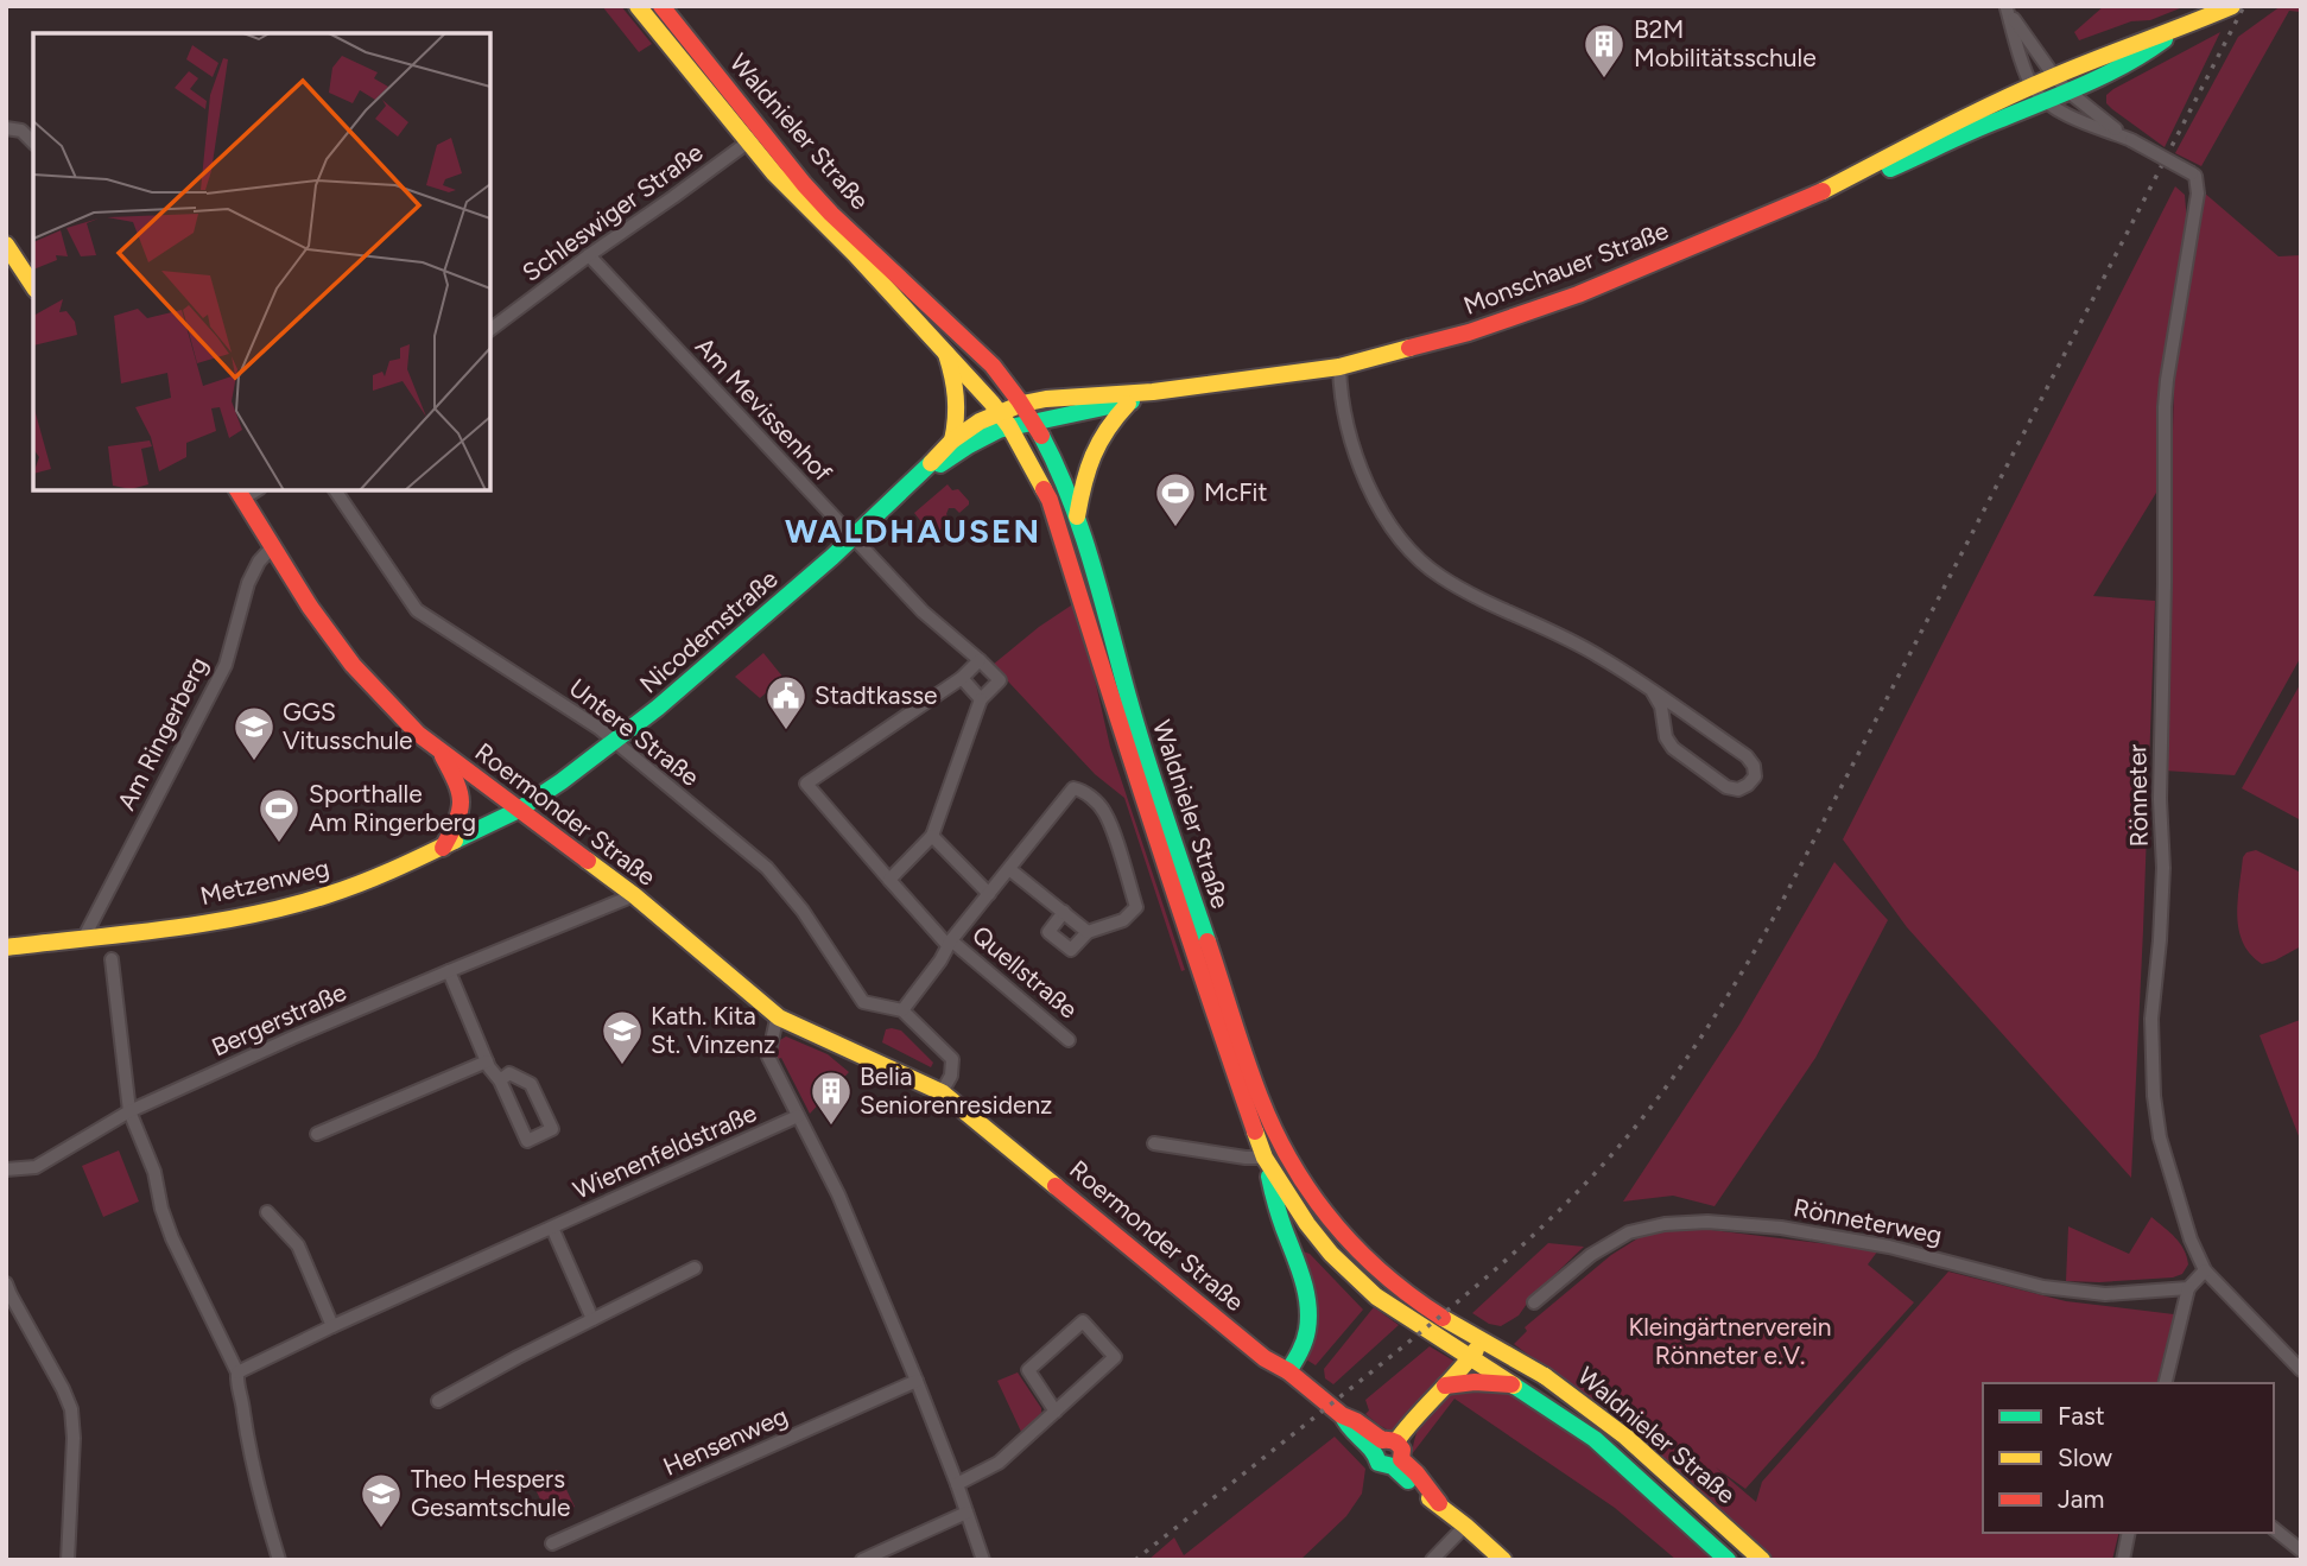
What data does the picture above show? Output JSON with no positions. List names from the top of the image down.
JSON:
{
  "streets": {
    "main road": [
      "Waldnieler Straße",
      "Monschauer Straße",
      "Nicodemstraße",
      "Roermonder Straße",
      "Metzenweg"
    ],
    "street": [
      "Schleswiger Straße",
      "Am Mevissenhof",
      "Untere Straße",
      "Am Ringerberg",
      "Rönneter",
      "Quellstraße",
      "Bergerstraße",
      "Wienenfeldstraße",
      "Rönneterweg",
      "Hensenweg"
    ]
  },
  "crossings": [
    ["Waldnieler Straße", "Schleswiger Straße"],
    ["Waldnieler Straße", "Monschauer Straße"],
    ["Waldnieler Straße", "Nicodemstraße"],
    ["Schleswiger Straße", "Am Mevissenhof"],
    ["Monschauer Straße", "Nicodemstraße"],
    ["Am Mevissenhof", "Nicodemstraße"],
    ["Am Mevissenhof", "Quellstraße"],
    ["Nicodemstraße", "Untere Straße"],
    ["Nicodemstraße", "Roermonder Straße"],
    ["Nicodemstraße", "Metzenweg"],
    ["Untere Straße", "Quellstraße"],
    ["Am Ringerberg", "Roermonder Straße"],
    ["Am Ringerberg", "Metzenweg"],
    ["Roermonder Straße", "Metzenweg"],
    ["Roermonder Straße", "Bergerstraße"]
  ],
  "districts": ["WALDHAUSEN"],
  "parks": ["Kleingärtnerverein Rönneter e.V."],
  "places": {
    "building": ["B2M Mobilitätsschule", "Belia Seniorenresidenz"],
    "sports": ["McFit", "Sporthalle Am Ringerberg"],
    "public building": ["Stadtkasse"],
    "school or university": ["GGS Vitusschule", "Kath. Kita St. Vinzenz", "Theo Hespers Gesamtschule"]
  },
  "legend": ["Fast", "Slow", "Jam"]
}
